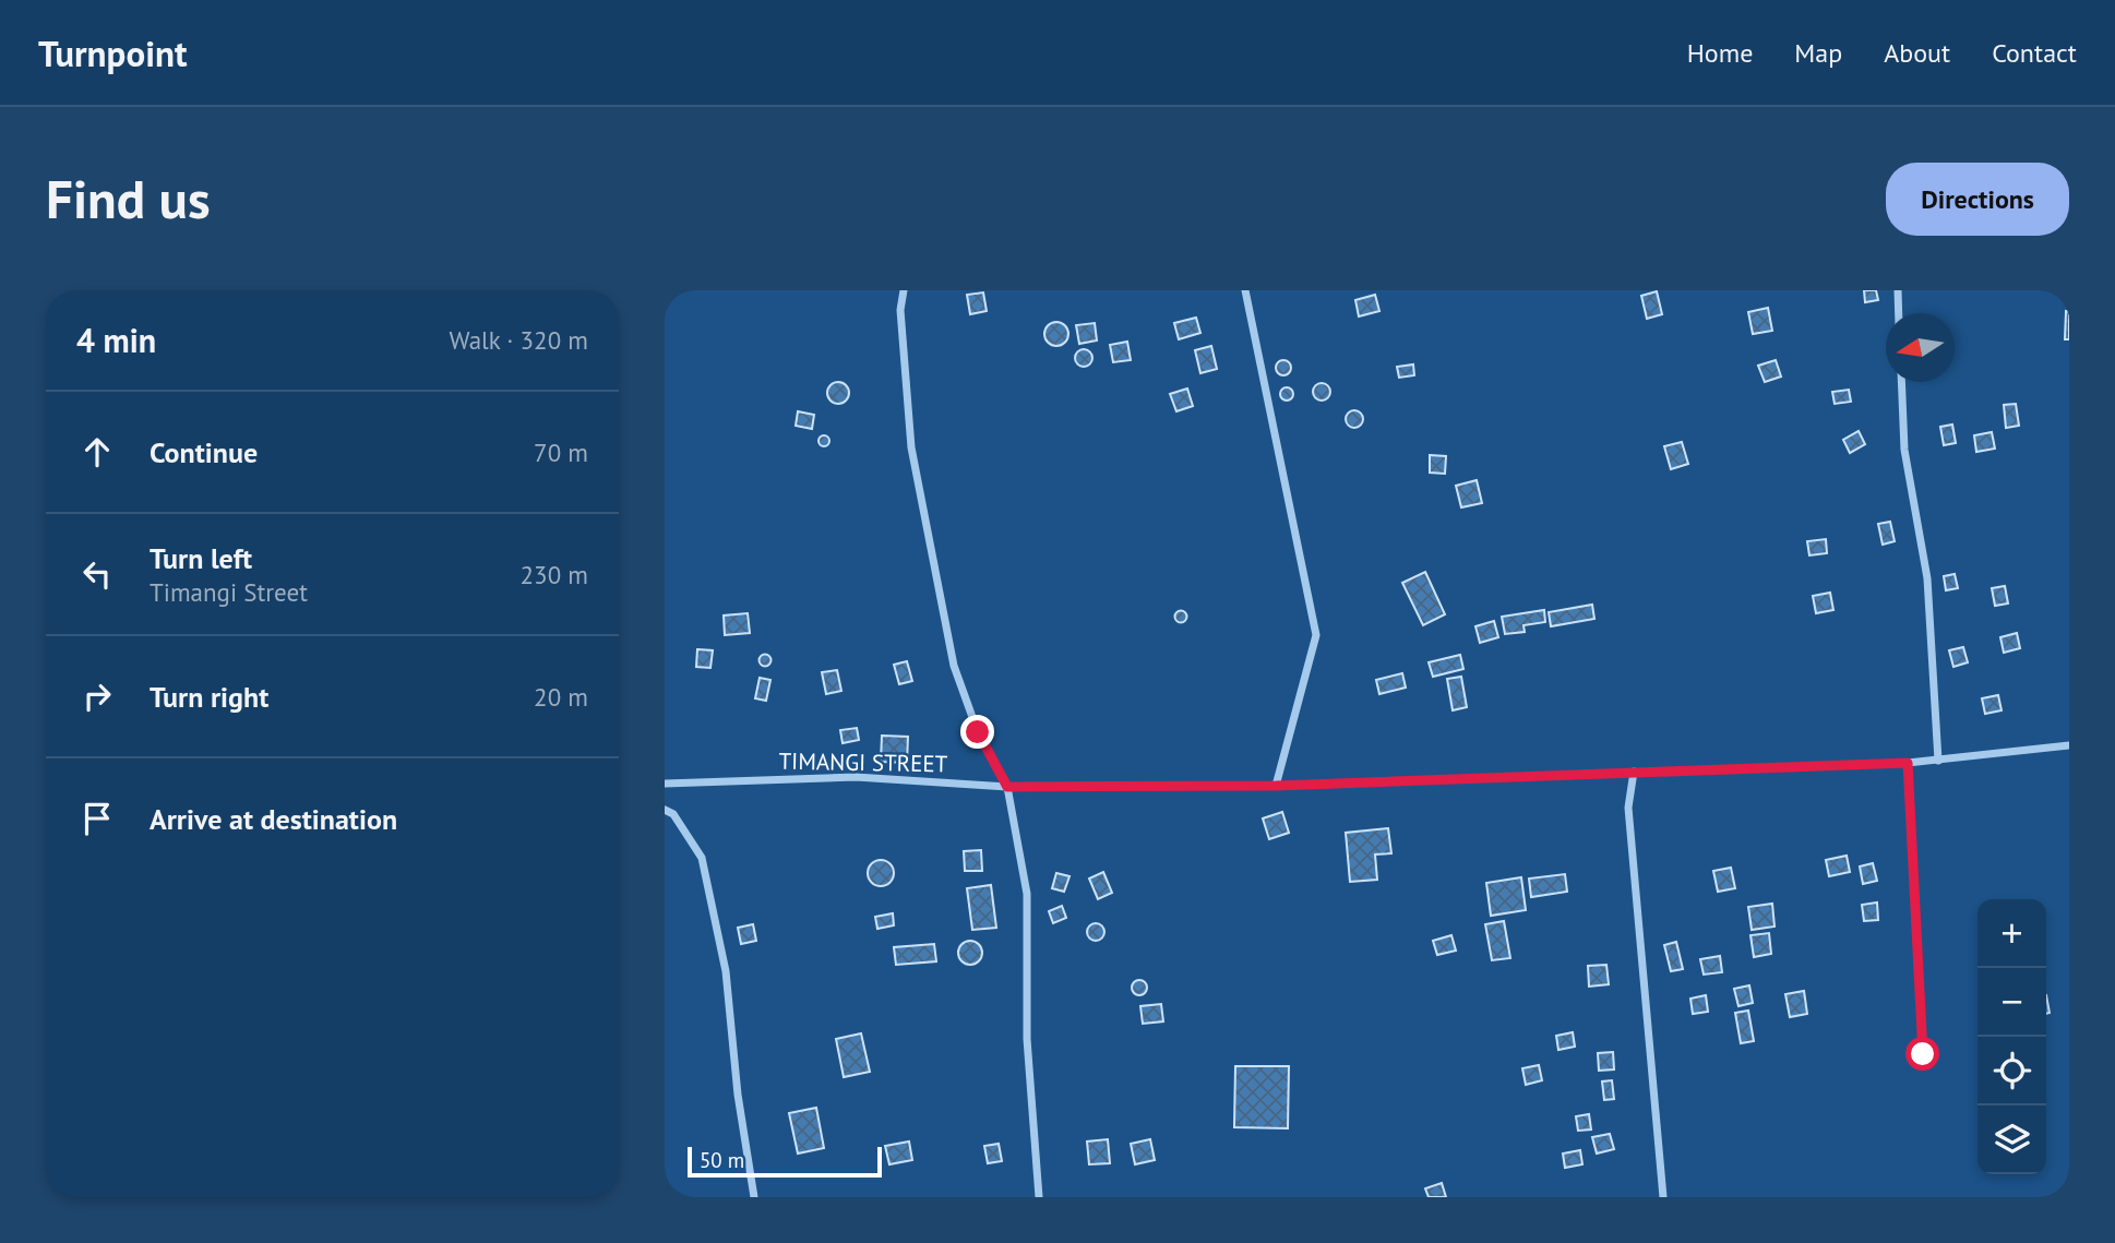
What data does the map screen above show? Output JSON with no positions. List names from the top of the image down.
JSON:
{
  "streets": {
    "street": ["TIMANGI STREET"]
  },
  "scale_bar": "50 m",
  "north": "left",
  "page": {
    "header": "Turnpoint",
    "nav": [
      "Home",
      "Map",
      "About",
      "Contact"
    ],
    "buttons": "Directions",
    "title": "Find us",
    "heading": ["4 min", "Walk · 320 m"],
    "list": [
      ["Continue", "70 m"],
      ["Turn left", "Timangi Street", "230 m"],
      ["Turn right", "20 m"],
      "Arrive at destination"
    ],
    "map_buttons": ["+", "−"],
    "scale": "50 m"
  }
}
